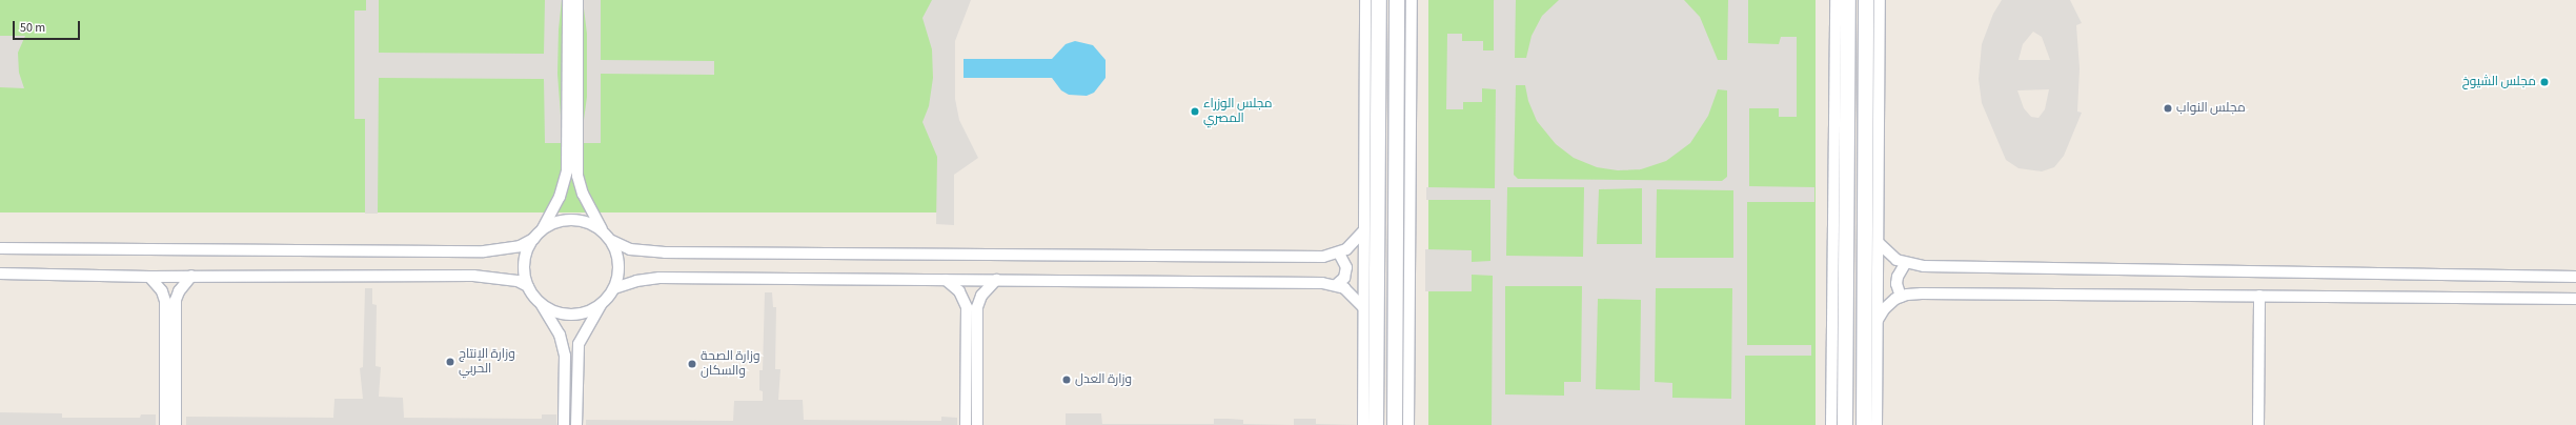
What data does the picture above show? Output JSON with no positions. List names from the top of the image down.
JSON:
{
  "places": [
    "مجلس الشيوخ",
    "مجلس النواب",
    "مجلس الوزراء المصري",
    "وزارة الإنتاج الحربي",
    "وزارة الصحة والسكان",
    "وزارة العدل"
  ],
  "scale_bar": "50 m"
}
